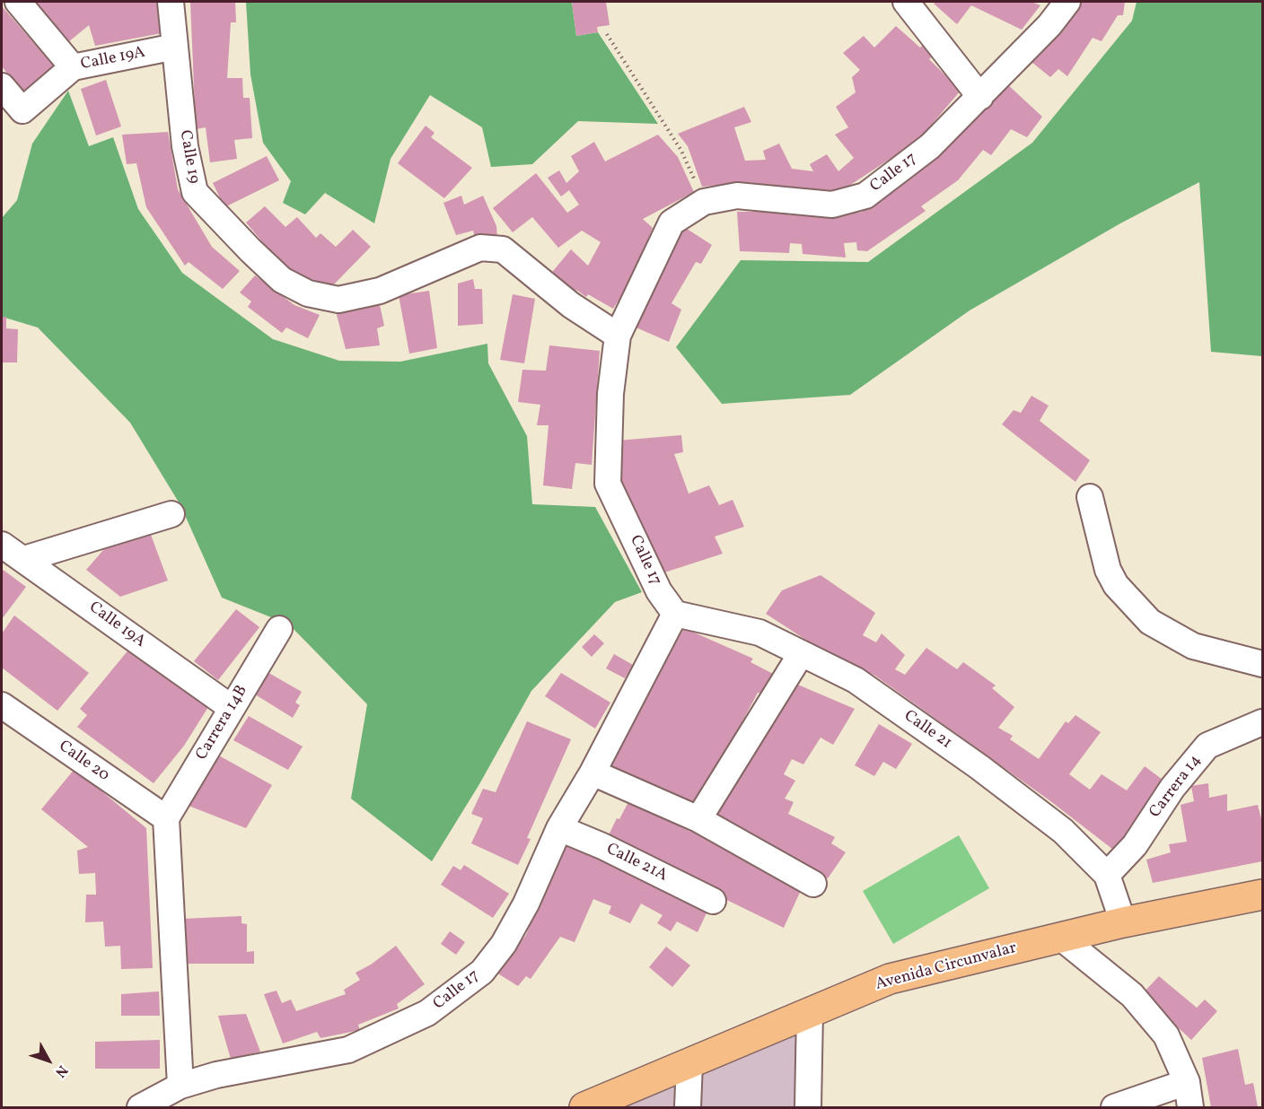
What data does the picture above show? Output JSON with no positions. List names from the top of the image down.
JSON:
{
  "streets": {
    "main road": ["Avenida Circunvalar"],
    "street": [
      "Calle 19A",
      "Calle 19",
      "Calle 17",
      "Carrera 14B",
      "Calle 21",
      "Calle 20",
      "Carrera 14",
      "Calle 21A"
    ]
  },
  "crossings": [
    ["Calle 19A", "Calle 19"],
    ["Calle 19A", "Carrera 14B"],
    ["Calle 19", "Calle 17"],
    ["Calle 17", "Calle 21"],
    ["Calle 17", "Calle 21A"],
    ["Carrera 14B", "Calle 20"],
    ["Calle 21", "Carrera 14"],
    ["Calle 21", "Avenida Circunvalar"]
  ],
  "north": "bottom right"
}
